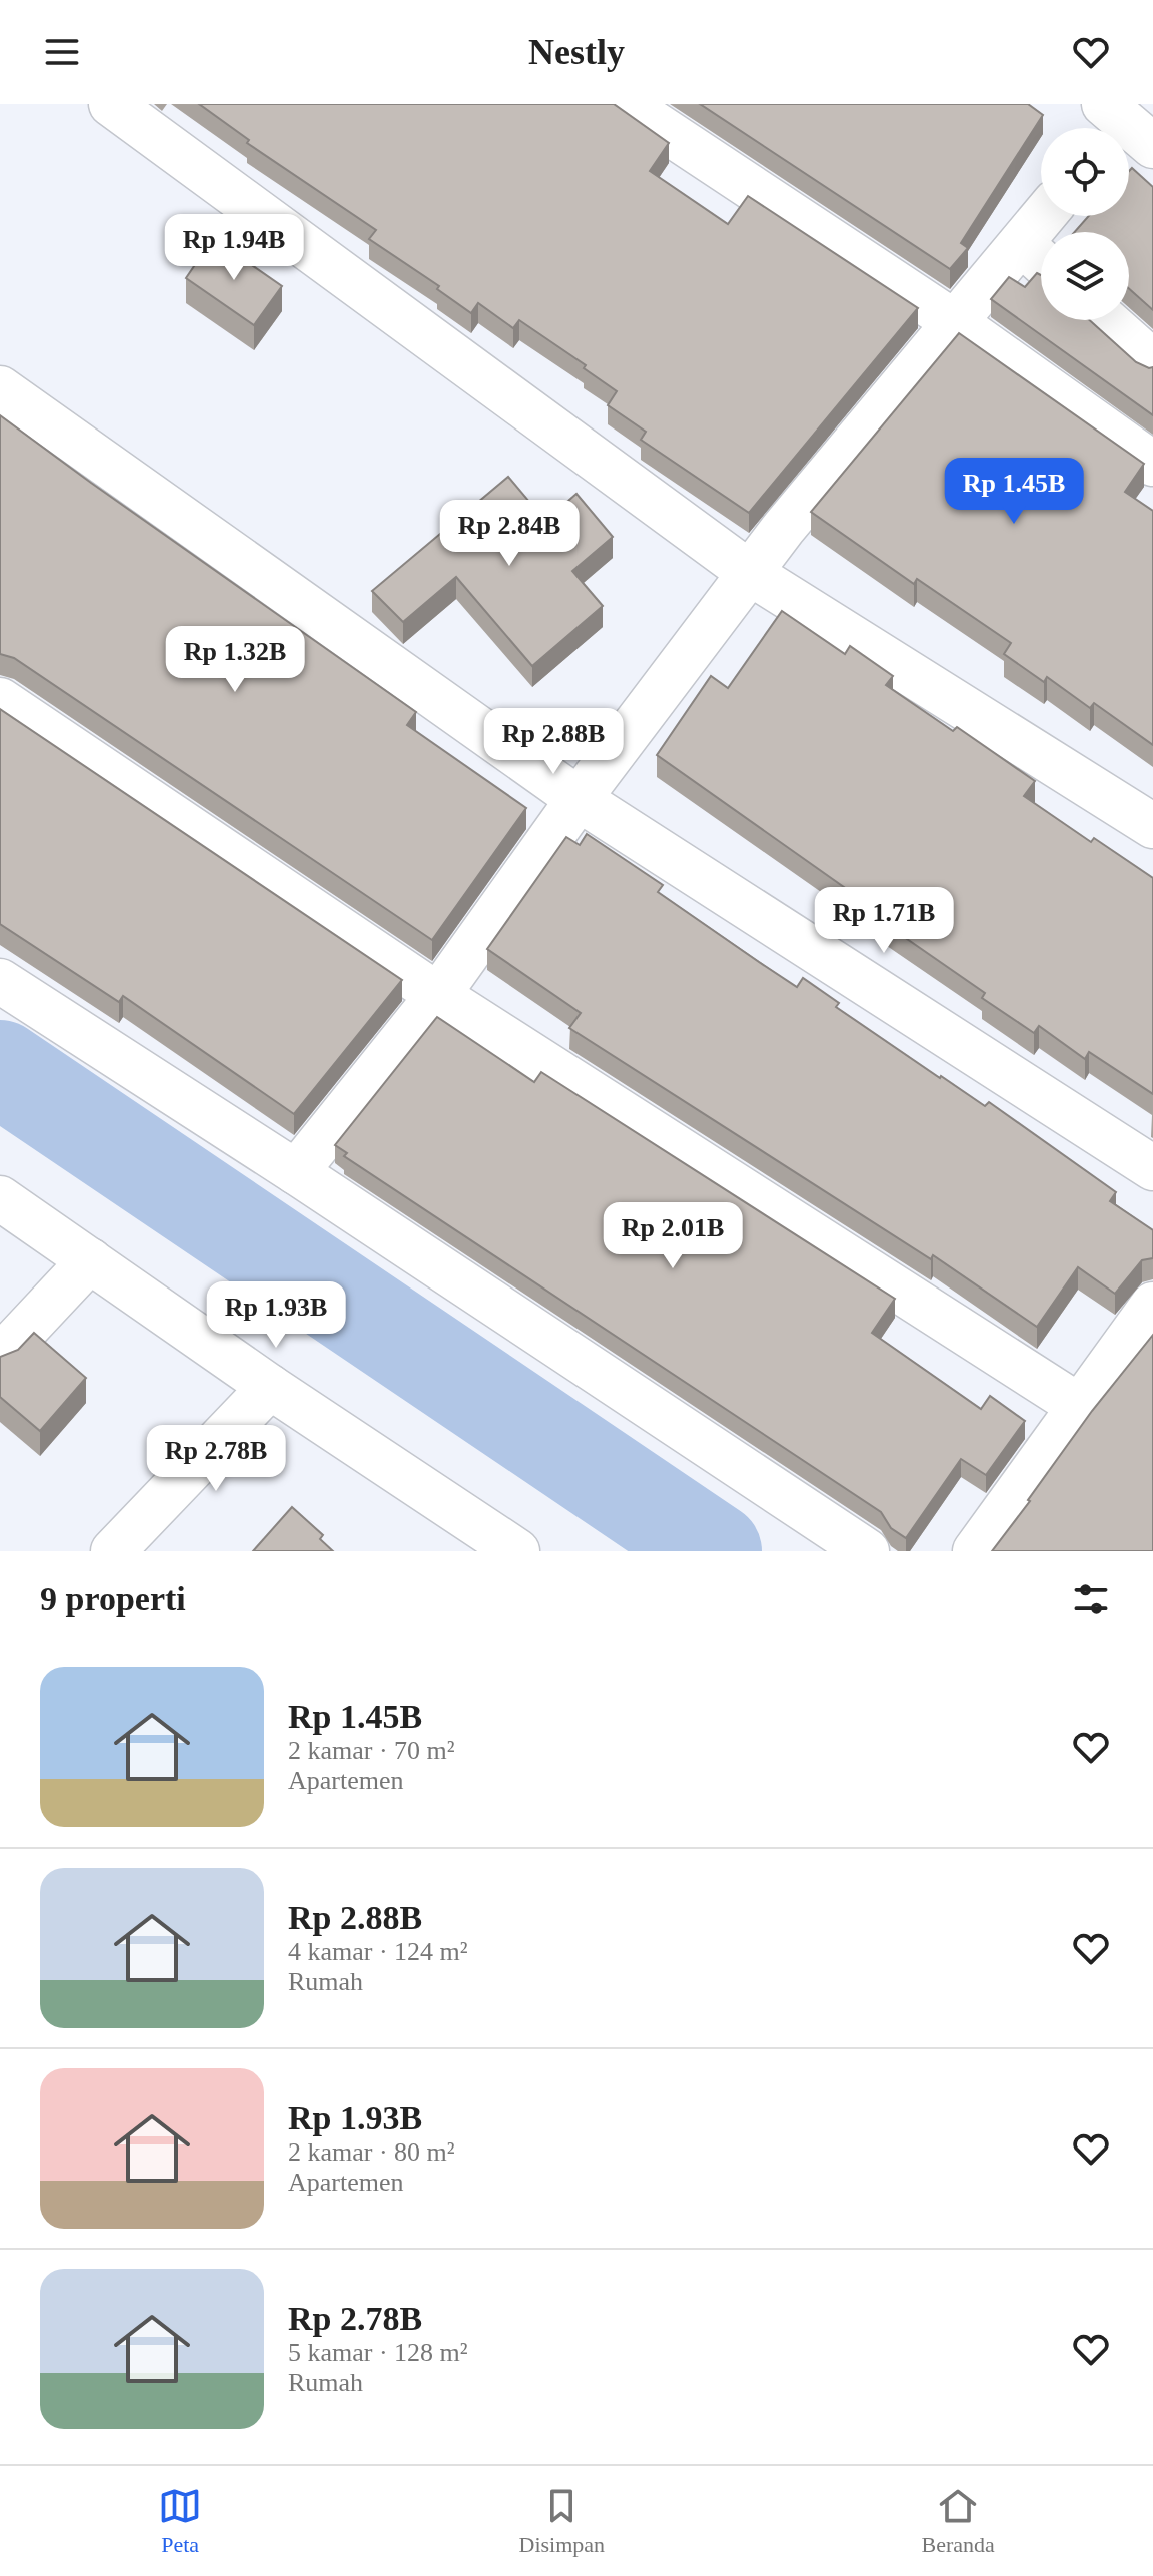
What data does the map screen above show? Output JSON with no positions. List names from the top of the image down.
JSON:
{
  "page": {
    "header": "Nestly",
    "price": [
      "Rp 1.94B",
      "Rp 1.45B",
      "Rp 2.84B",
      "Rp 1.32B",
      "Rp 2.88B",
      "Rp 1.71B",
      "Rp 2.01B",
      "Rp 1.93B",
      "Rp 2.78B"
    ],
    "heading": "9 properti",
    "list": [
      {
        "name": "Rp 1.45B",
        "note": "2 kamar · 70 m² · Apartemen"
      },
      {
        "name": "Rp 2.88B",
        "note": "4 kamar · 124 m² · Rumah"
      },
      {
        "name": "Rp 1.93B",
        "note": "2 kamar · 80 m² · Apartemen"
      },
      {
        "name": "Rp 2.78B",
        "note": "5 kamar · 128 m² · Rumah"
      }
    ],
    "tabs": ["Peta", "Disimpan", "Beranda"]
  }
}
